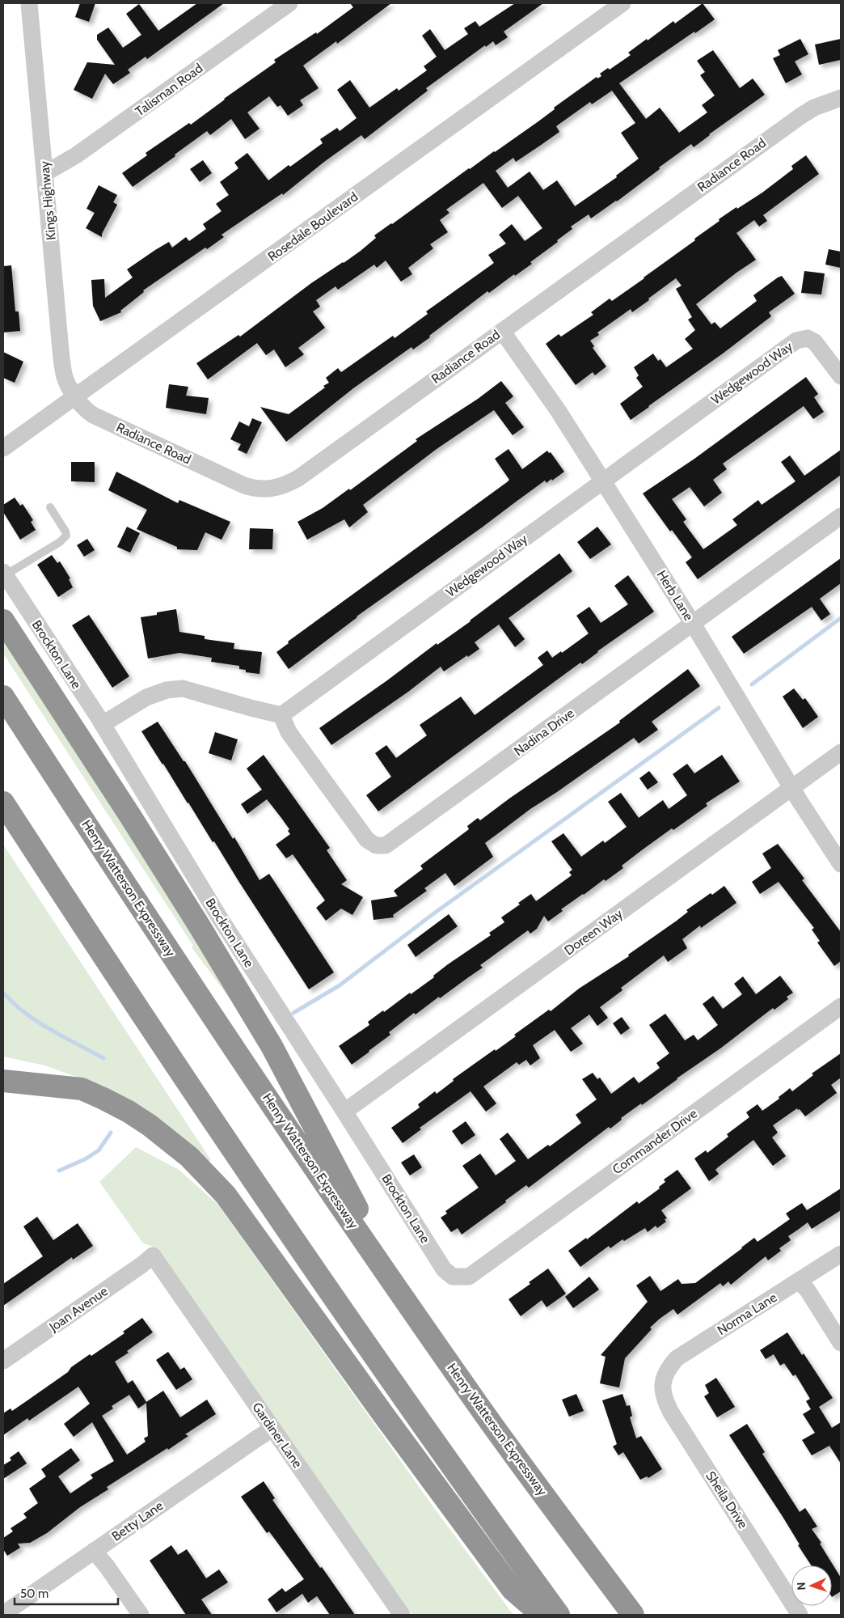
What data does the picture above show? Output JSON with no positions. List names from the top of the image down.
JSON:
{
  "streets": {
    "highway": ["Henry Watterson Expressway"],
    "street": [
      "Talisman Road",
      "Radiance Road",
      "Kings Highway",
      "Rosedale Boulevard",
      "Wedgewood Way",
      "Herb Lane",
      "Brockton Lane",
      "Nadina Drive",
      "Doreen Way",
      "Commander Drive",
      "Joan Avenue",
      "Norma Lane",
      "Gardiner Lane",
      "Sheila Drive",
      "Betty Lane"
    ]
  },
  "crossings": [
    ["Talisman Road", "Kings Highway"],
    ["Radiance Road", "Kings Highway"],
    ["Radiance Road", "Rosedale Boulevard"],
    ["Radiance Road", "Herb Lane"],
    ["Kings Highway", "Rosedale Boulevard"],
    ["Wedgewood Way", "Herb Lane"],
    ["Wedgewood Way", "Nadina Drive"],
    ["Herb Lane", "Nadina Drive"],
    ["Herb Lane", "Doreen Way"],
    ["Brockton Lane", "Doreen Way"],
    ["Brockton Lane", "Commander Drive"],
    ["Joan Avenue", "Gardiner Lane"],
    ["Norma Lane", "Sheila Drive"],
    ["Gardiner Lane", "Betty Lane"]
  ],
  "scale_bar": "50 m",
  "north": "left"
}
